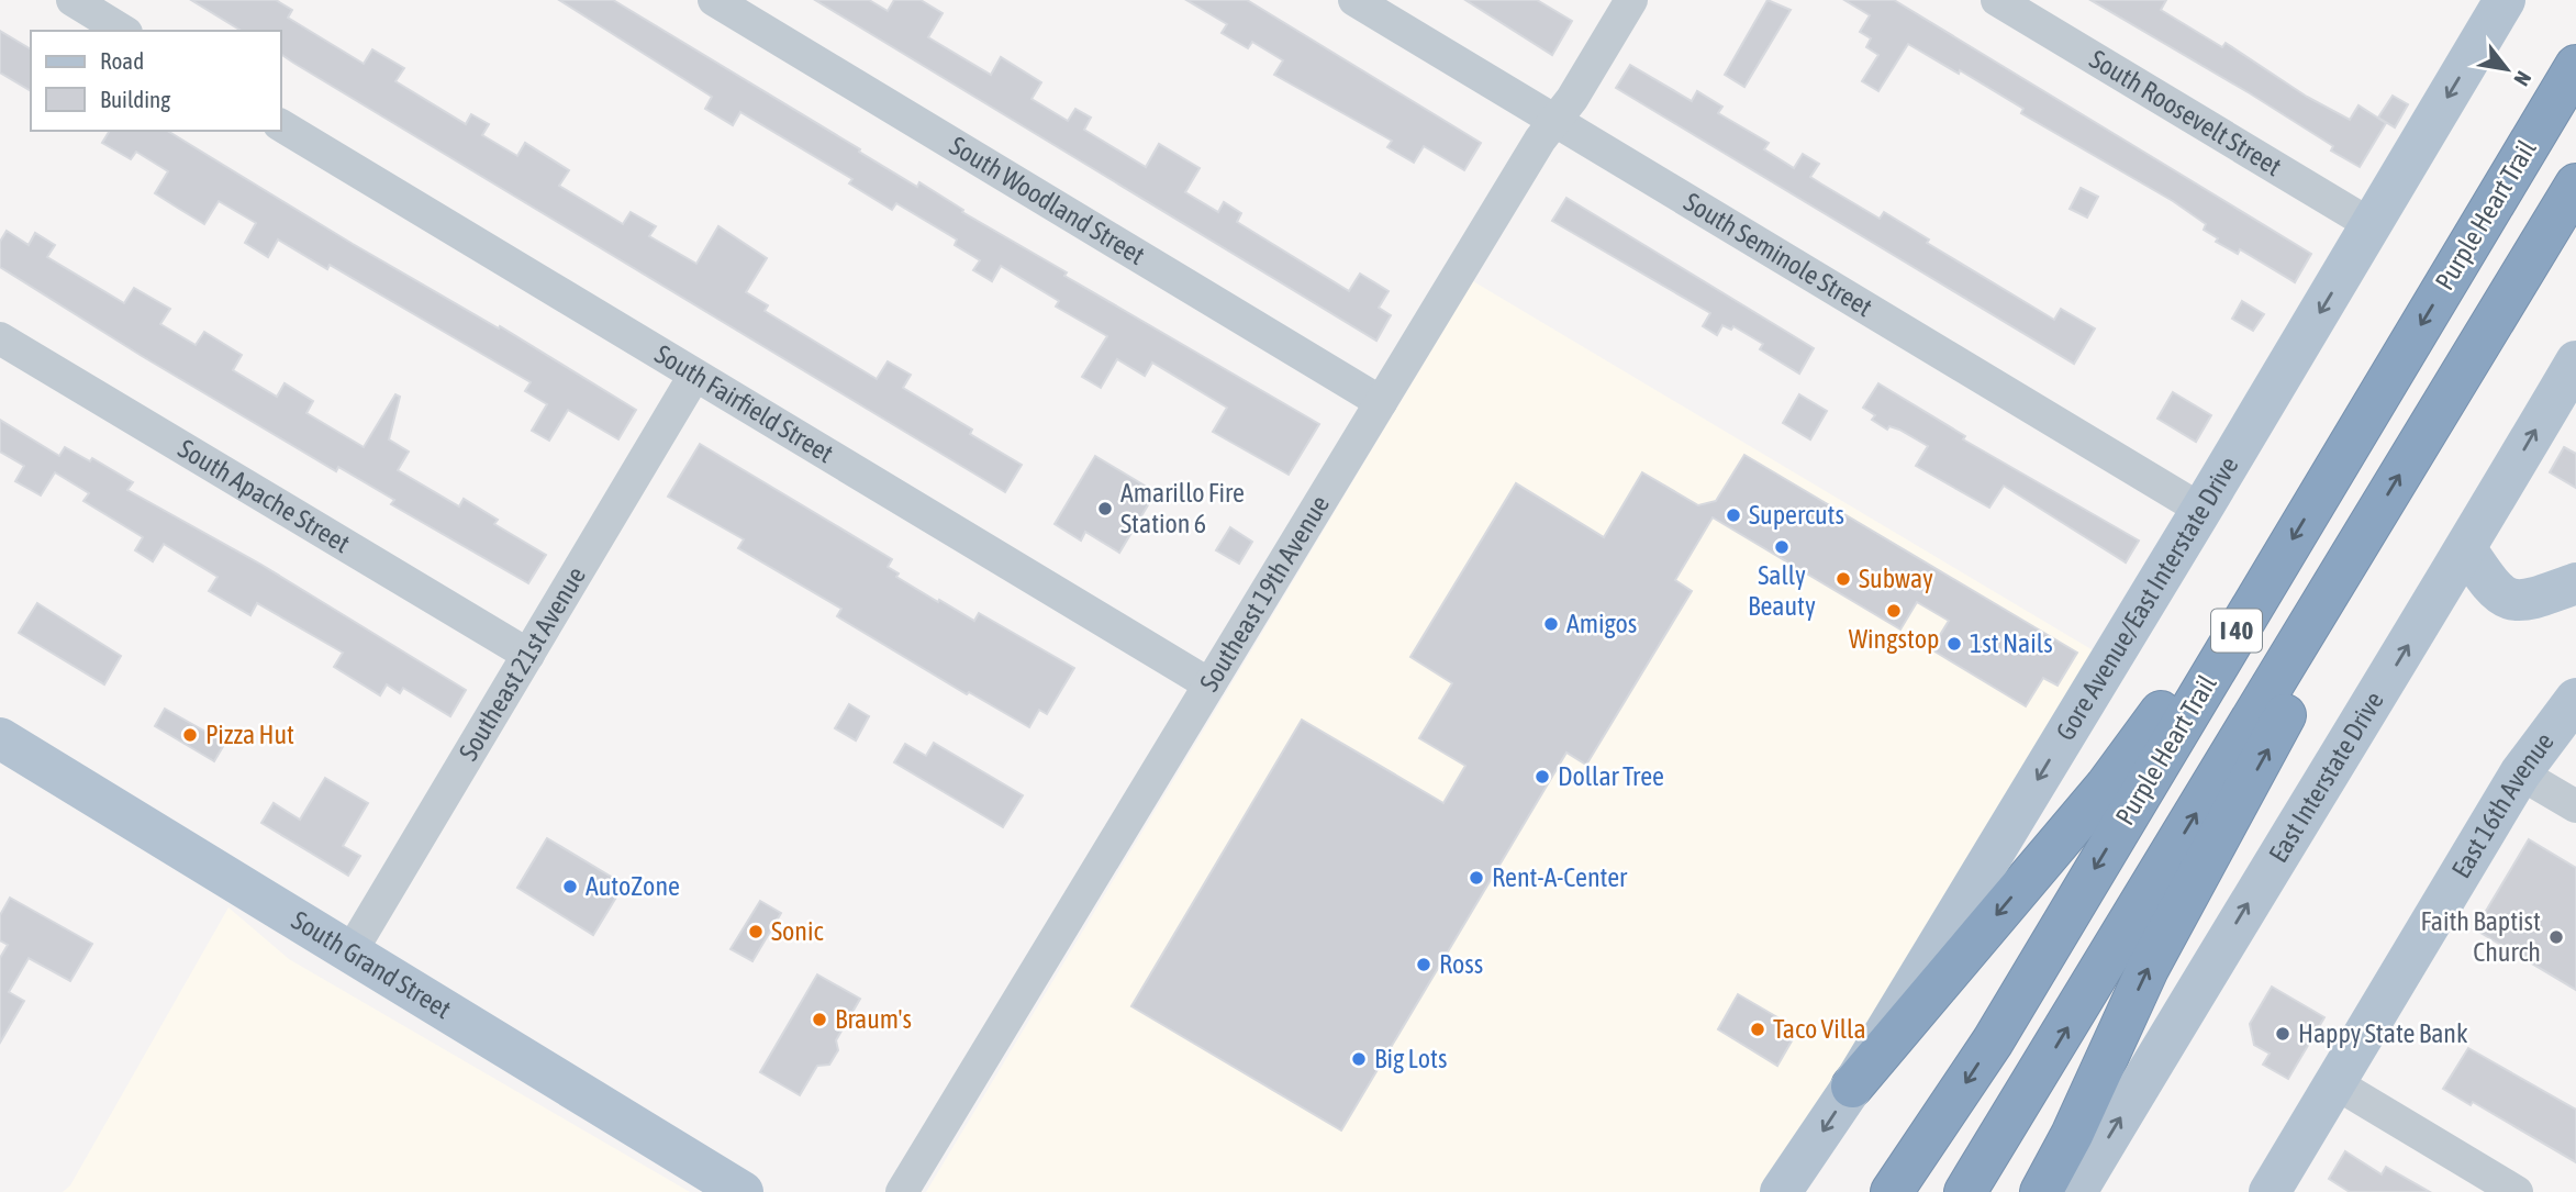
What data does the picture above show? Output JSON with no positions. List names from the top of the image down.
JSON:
{
  "streets": {
    "highway": ["Purple Heart Trail", "I 40"],
    "main road": [
      "Gore Avenue/East Interstate Drive",
      "East Interstate Drive",
      "East 16th Avenue",
      "South Grand Street"
    ],
    "street": [
      "South Roosevelt Street",
      "South Woodland Street",
      "South Seminole Street",
      "South Fairfield Street",
      "South Apache Street",
      "Southeast 19th Avenue",
      "Southeast 21st Avenue"
    ]
  },
  "crossings": [
    ["South Roosevelt Street", "Gore Avenue/East Interstate Drive"],
    ["South Woodland Street", "Southeast 19th Avenue"],
    ["South Seminole Street", "Southeast 19th Avenue"],
    ["South Seminole Street", "Gore Avenue/East Interstate Drive"],
    ["South Fairfield Street", "Southeast 19th Avenue"],
    ["South Fairfield Street", "Southeast 21st Avenue"],
    ["South Apache Street", "Southeast 21st Avenue"],
    ["Southeast 21st Avenue", "South Grand Street"]
  ],
  "one_way": ["Gore Avenue/East Interstate Drive", "East Interstate Drive"],
  "places": [
    "Amarillo Fire Station 6",
    "Supercuts",
    "Sally Beauty",
    "Subway",
    "Wingstop",
    "Amigos",
    "1st Nails",
    "Pizza Hut",
    "Dollar Tree",
    "Rent-A-Center",
    "AutoZone",
    "Sonic",
    "Faith Baptist Church",
    "Ross",
    "Braum's",
    "Taco Villa",
    "Happy State Bank",
    "Big Lots"
  ],
  "legend": ["Road", "Building"],
  "north": "bottom right"
}
